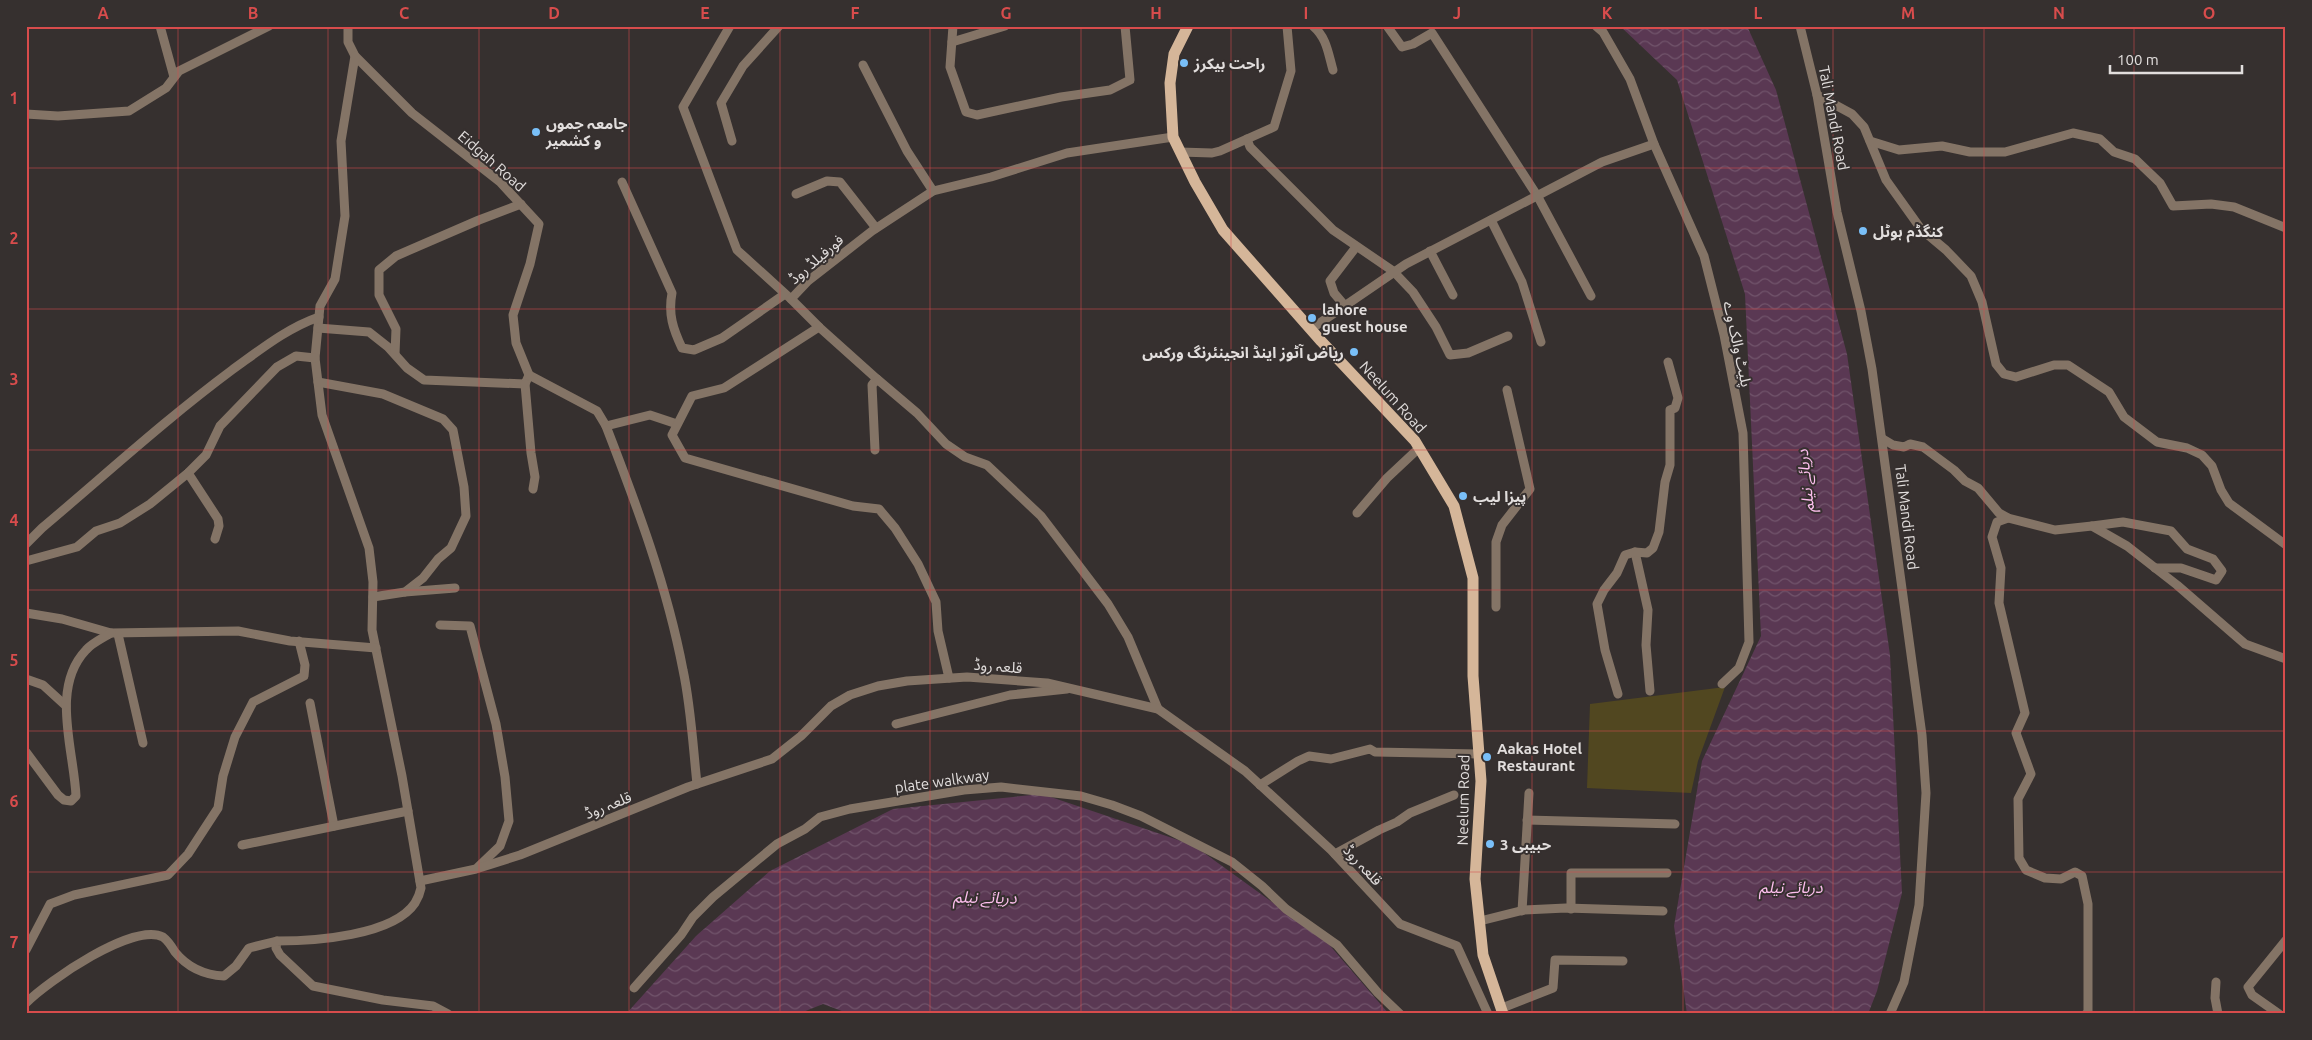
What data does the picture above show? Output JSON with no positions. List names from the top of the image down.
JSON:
{
  "streets": {
    "main road": ["Neelum Road"],
    "street": [
      "Tali Mandi Road",
      "Eidgah Road",
      "فورفیلڈ روڈ",
      "پلیٹ والک وے",
      "قلعہ روڈ",
      "plate walkway"
    ]
  },
  "crossings": [
    ["فورفیلڈ روڈ", "Neelum Road"],
    ["فورفیلڈ روڈ", "قلعہ روڈ"]
  ],
  "water": ["دریائے نیلم"],
  "places": [
    "راحت بیکرز",
    "جامعہ جموں و کشمیر",
    "کنگڈم ہوٹل",
    "lahore guest house",
    "ریاض آٹوز اینڈ انجینئرنگ ورکس",
    "پیزا لیب",
    "Aakas Hotel Restaurant",
    "حبیبی 3"
  ],
  "scale_bar": "100 m",
  "grid": {
    "columns": [
      "A",
      "B",
      "C",
      "D",
      "E",
      "F",
      "G",
      "H",
      "I",
      "J",
      "K",
      "L",
      "M",
      "N",
      "O"
    ],
    "rows": [
      "1",
      "2",
      "3",
      "4",
      "5",
      "6",
      "7"
    ]
  }
}
